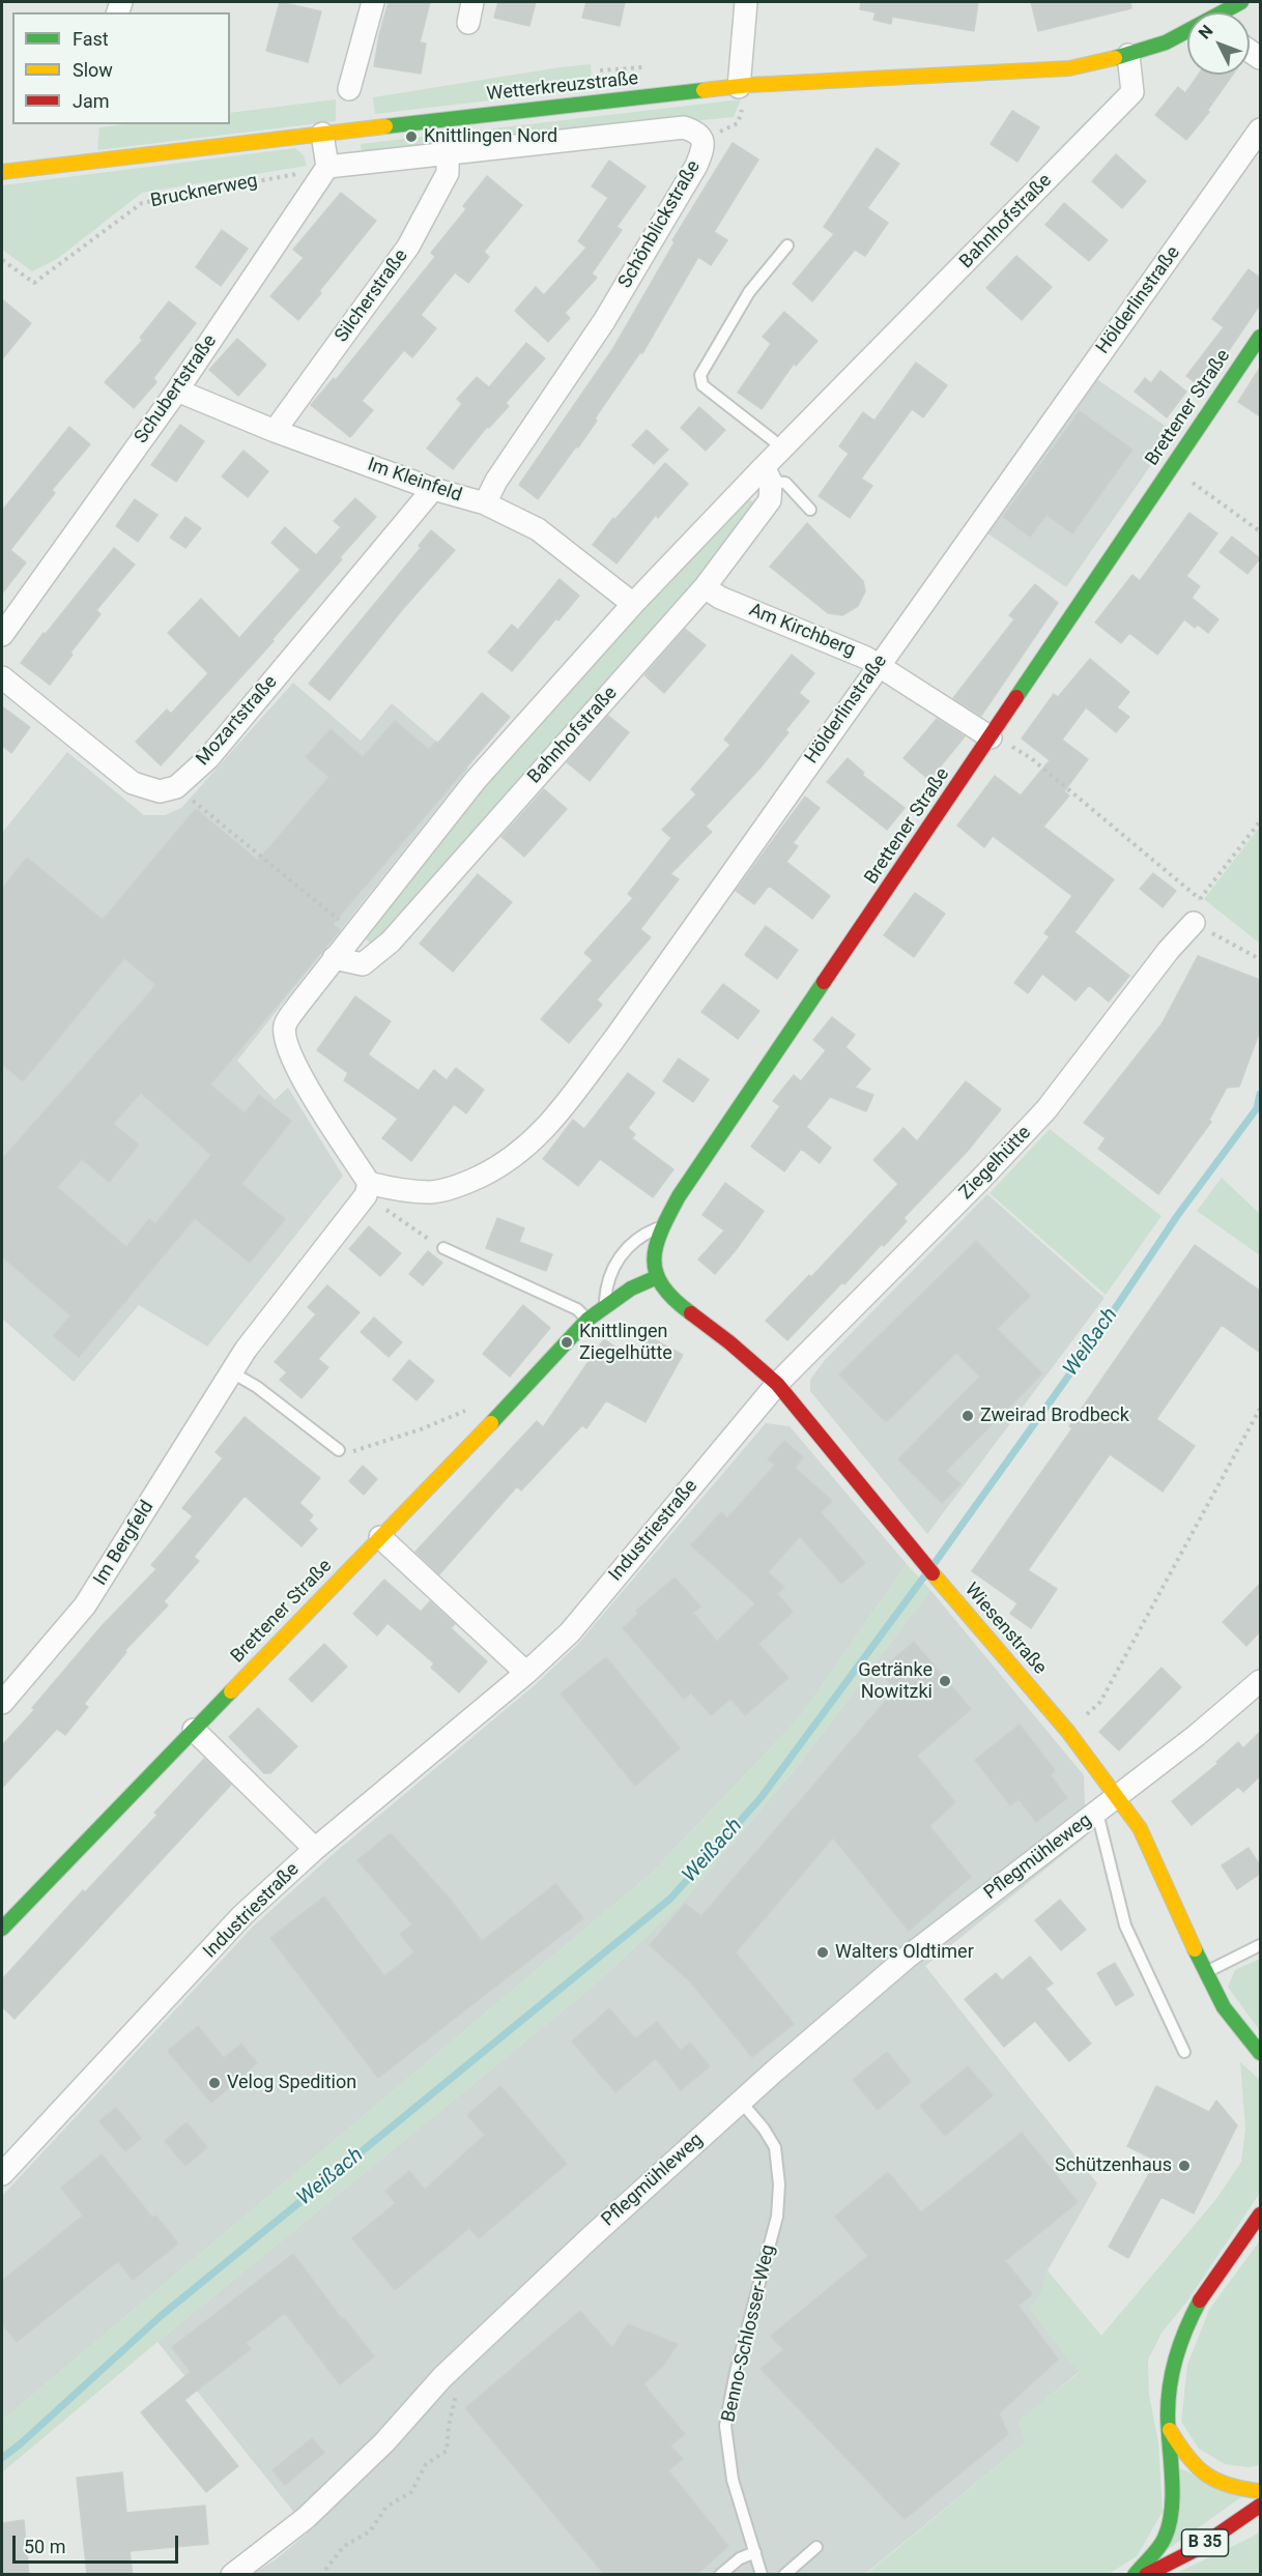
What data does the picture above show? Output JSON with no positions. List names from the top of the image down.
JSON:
{
  "streets": {
    "street": [
      "Wetterkreuzstraße",
      "Bahnhofstraße",
      "Schönblickstraße",
      "Silcherstraße",
      "Hölderlinstraße",
      "Schubertstraße",
      "Brettener Straße",
      "Im Kleinfeld",
      "Am Kirchberg",
      "Mozartstraße",
      "Ziegelhütte",
      "Industriestraße",
      "Im Bergfeld",
      "Wiesenstraße",
      "Pflegmühleweg",
      "B 35"
    ],
    "lane": ["Benno-Schlosser-Weg"],
    "path": ["Brucknerweg"]
  },
  "crossings": [
    ["Wetterkreuzstraße", "Bahnhofstraße"],
    ["Brucknerweg", "Schönblickstraße"],
    ["Brucknerweg", "Schubertstraße"],
    ["Bahnhofstraße", "Hölderlinstraße"],
    ["Bahnhofstraße", "Im Kleinfeld"],
    ["Bahnhofstraße", "Am Kirchberg"],
    ["Bahnhofstraße", "Im Bergfeld"],
    ["Schönblickstraße", "Silcherstraße"],
    ["Schönblickstraße", "Schubertstraße"],
    ["Schönblickstraße", "Im Kleinfeld"],
    ["Silcherstraße", "Im Kleinfeld"],
    ["Hölderlinstraße", "Am Kirchberg"],
    ["Hölderlinstraße", "Im Bergfeld"],
    ["Schubertstraße", "Im Kleinfeld"],
    ["Brettener Straße", "Am Kirchberg"],
    ["Brettener Straße", "Wiesenstraße"],
    ["Im Kleinfeld", "Mozartstraße"],
    ["Ziegelhütte", "Industriestraße"],
    ["Ziegelhütte", "Wiesenstraße"],
    ["Industriestraße", "Wiesenstraße"],
    ["Wiesenstraße", "Pflegmühleweg"],
    ["Pflegmühleweg", "Benno-Schlosser-Weg"]
  ],
  "water": ["Weißach"],
  "places": [
    "Knittlingen Nord",
    "Knittlingen Ziegelhütte",
    "Zweirad Brodbeck",
    "Getränke Nowitzki",
    "Walters Oldtimer",
    "Velog Spedition",
    "Schützenhaus"
  ],
  "legend": ["Fast", "Slow", "Jam"],
  "scale_bar": "50 m",
  "north": "top left"
}
